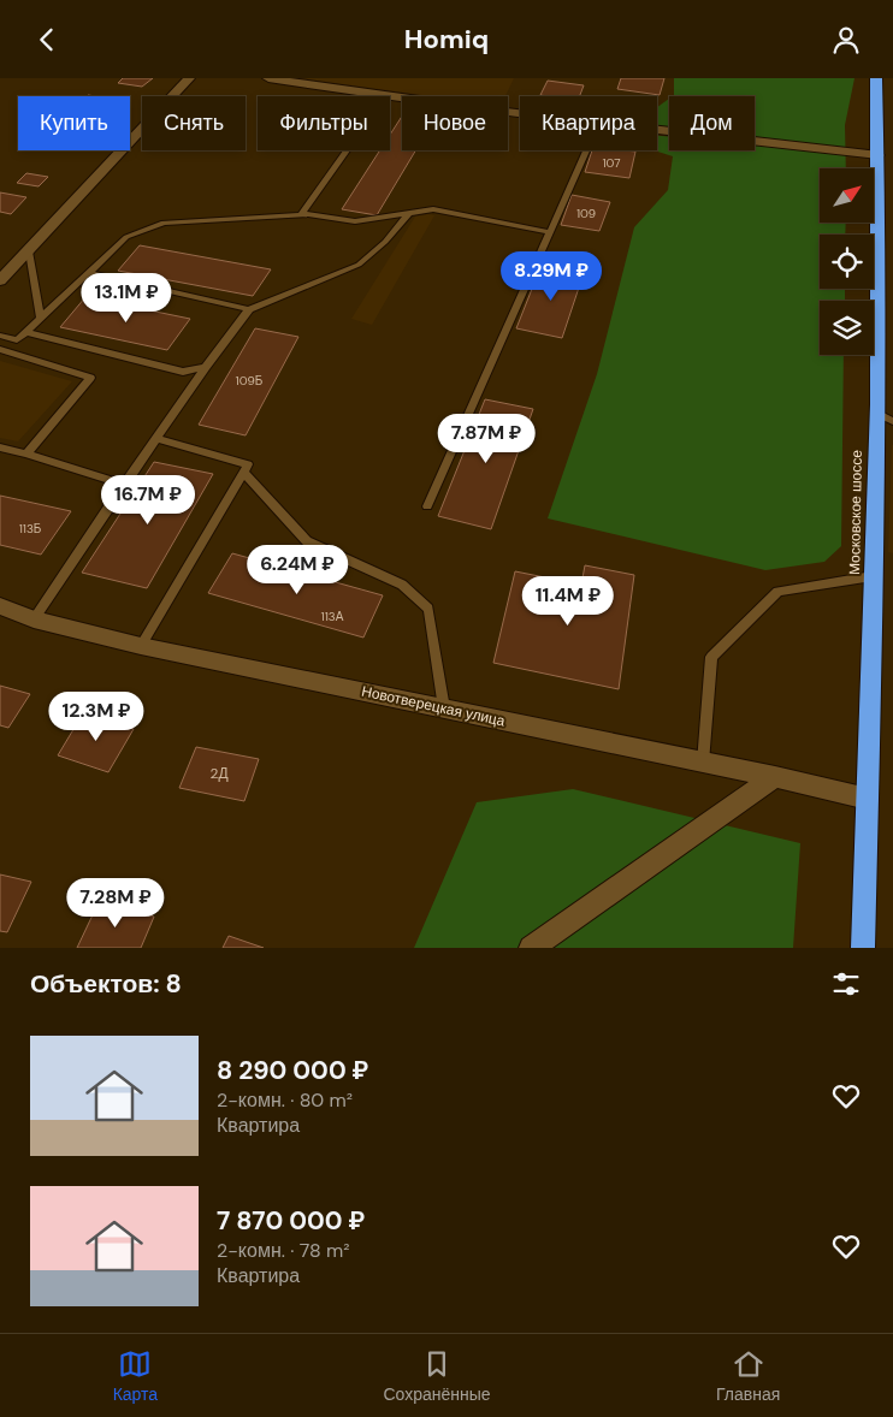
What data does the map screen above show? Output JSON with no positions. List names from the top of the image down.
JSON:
{
  "streets": {
    "highway": ["Московское шоссе"],
    "street": ["Новотверецкая улица"]
  },
  "crossings": [
    ["Московское шоссе", "Новотверецкая улица"]
  ],
  "house_numbers": [
    "107",
    "109",
    "109Б",
    "113Б",
    "113А",
    "2Д"
  ],
  "north": "top right",
  "page": {
    "header": "Homiq",
    "chip": [
      "Купить",
      "Снять",
      "Фильтры",
      "Новое",
      "Квартира",
      "Дом"
    ],
    "price": [
      "8.29M ₽",
      "13.1M ₽",
      "7.87M ₽",
      "16.7M ₽",
      "6.24M ₽",
      "11.4M ₽",
      "12.3M ₽",
      "7.28M ₽"
    ],
    "heading": "Объектов: 8",
    "list": [
      {
        "name": "8 290 000 ₽",
        "note": "2-комн. · 80 m² · Квартира"
      },
      {
        "name": "7 870 000 ₽",
        "note": "2-комн. · 78 m² · Квартира"
      }
    ],
    "tabs": ["Карта", "Сохранённые", "Главная"]
  }
}
